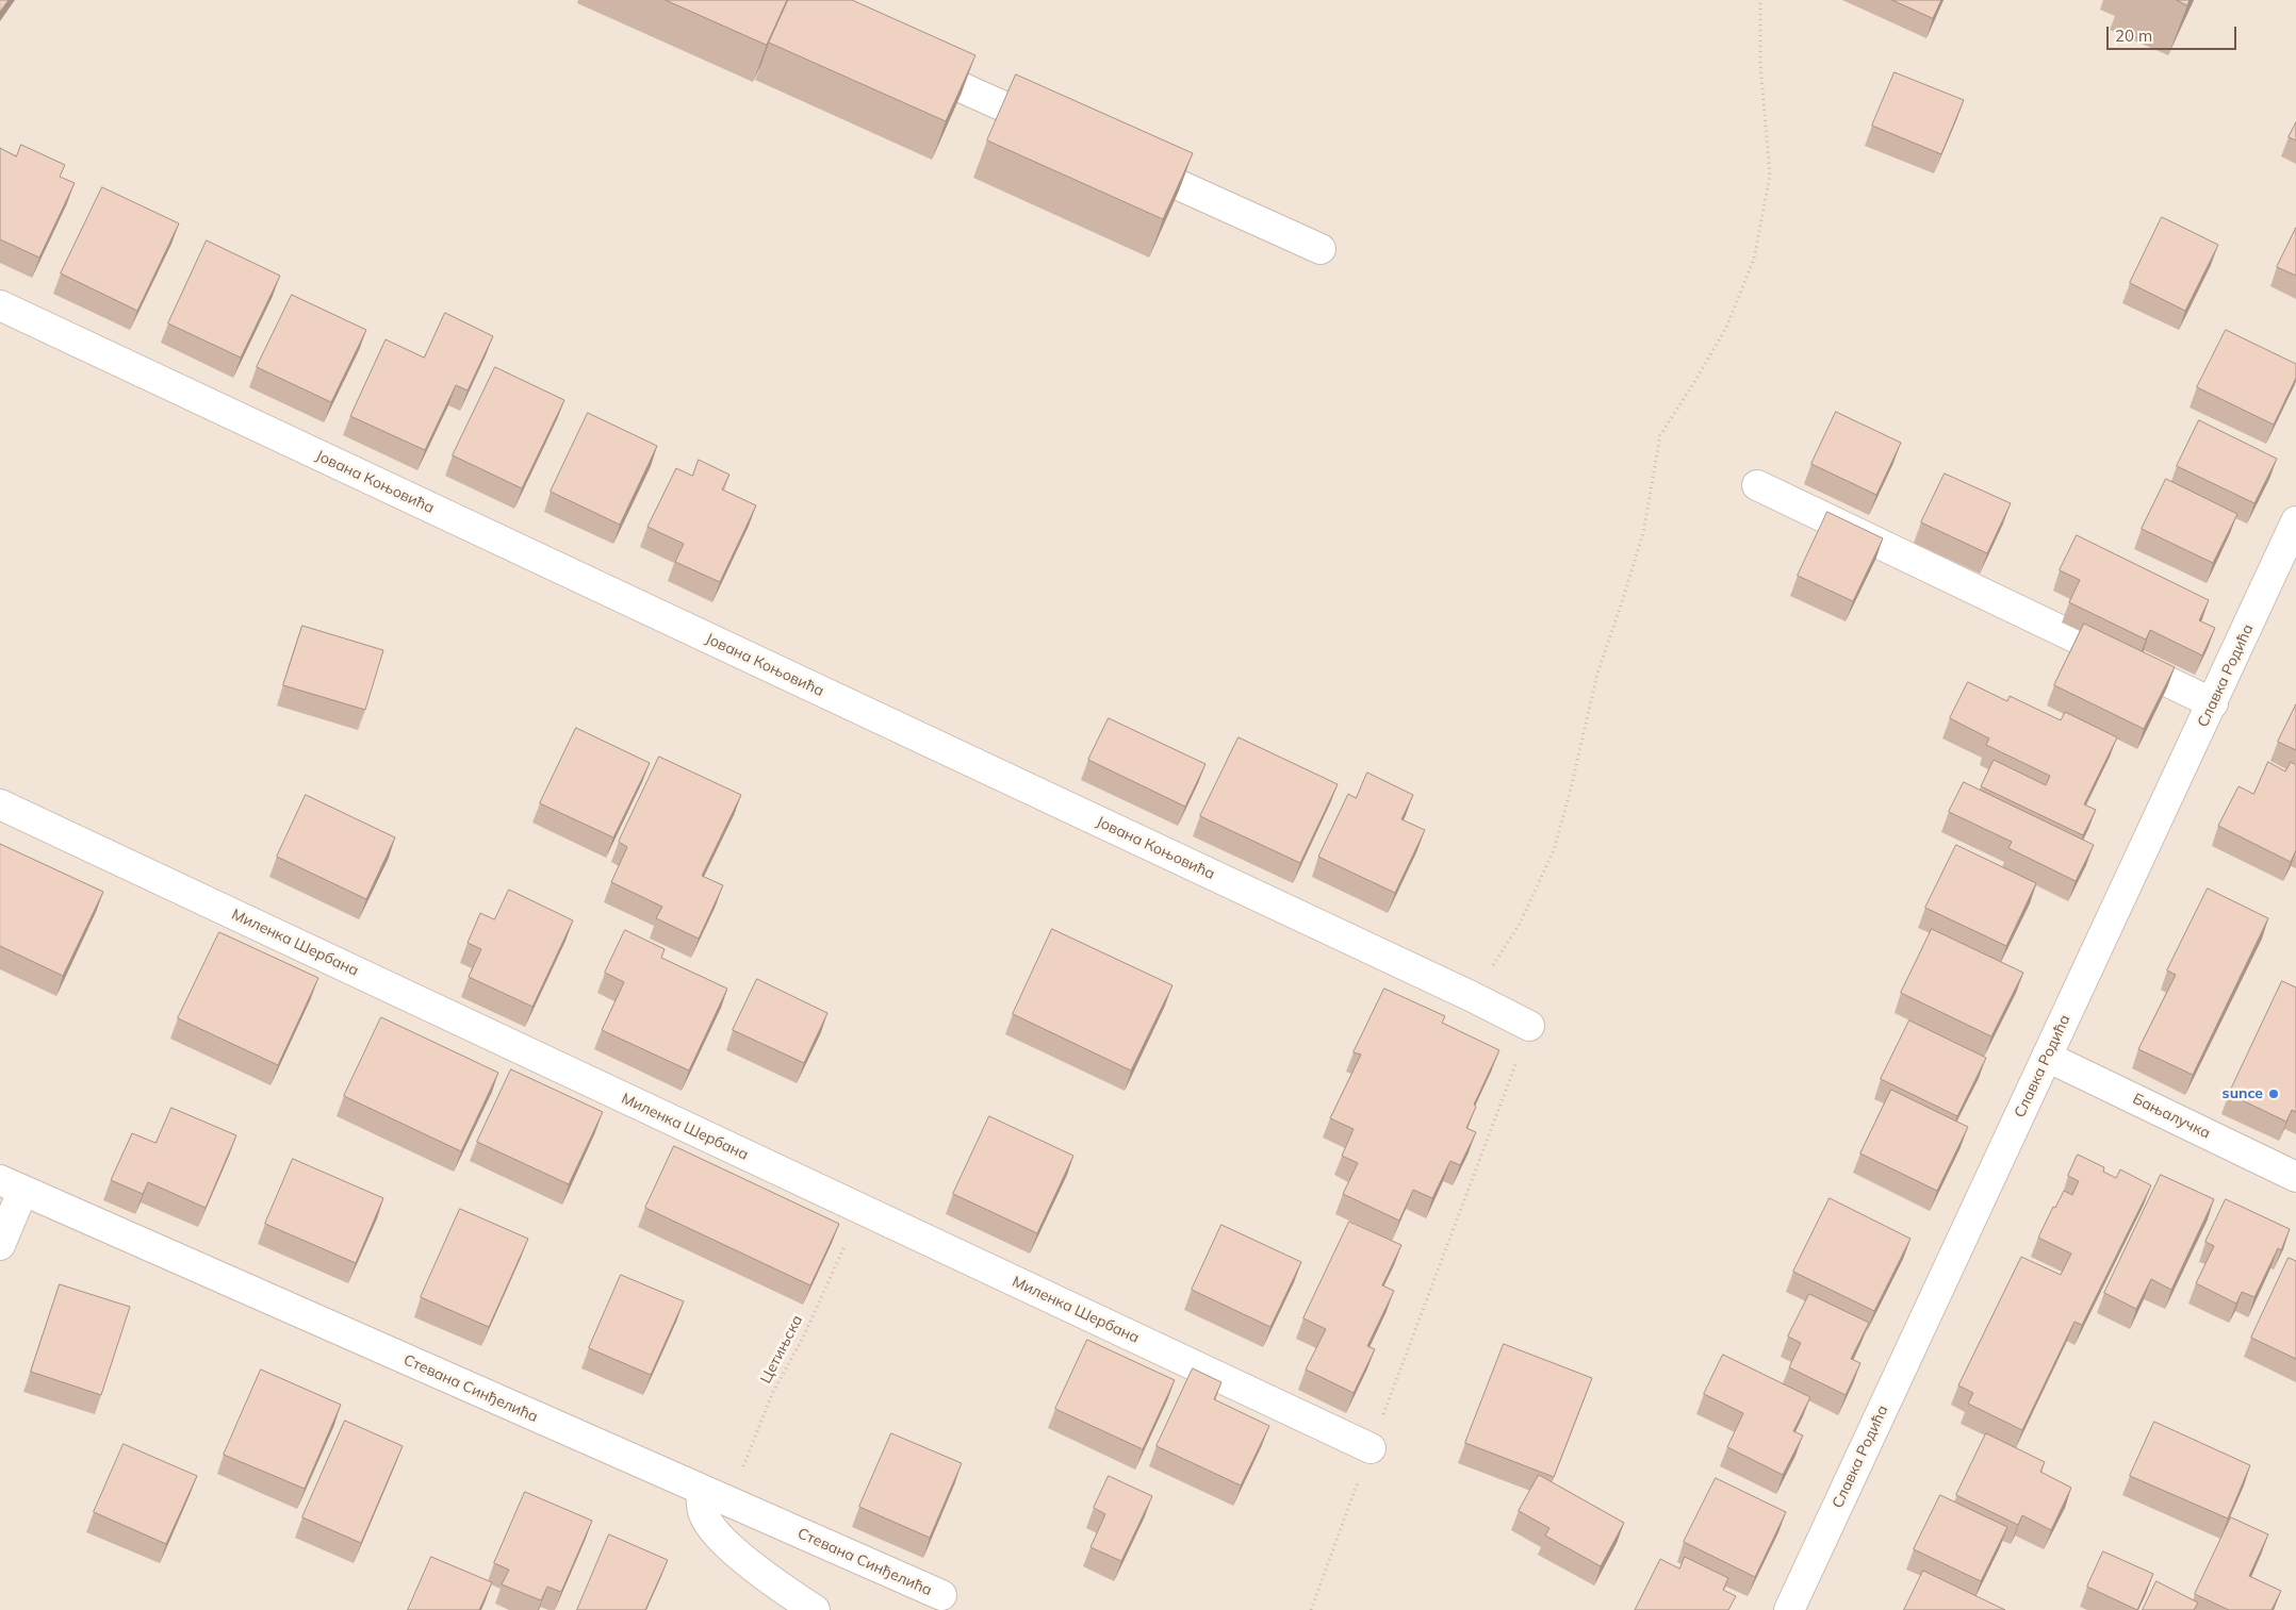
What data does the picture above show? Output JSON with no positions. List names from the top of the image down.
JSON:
{
  "streets": {
    "street": [
      "Јована Коњовића",
      "Славка Родића",
      "Миленка Шербана",
      "Бањалучка",
      "Стевана Синђелића"
    ],
    "path": ["Цетињска"]
  },
  "crossings": [
    ["Славка Родића", "Бањалучка"],
    ["Миленка Шербана", "Цетињска"],
    ["Цетињска", "Стевана Синђелића"]
  ],
  "places": ["sunce"],
  "scale_bar": "20 m"
}
